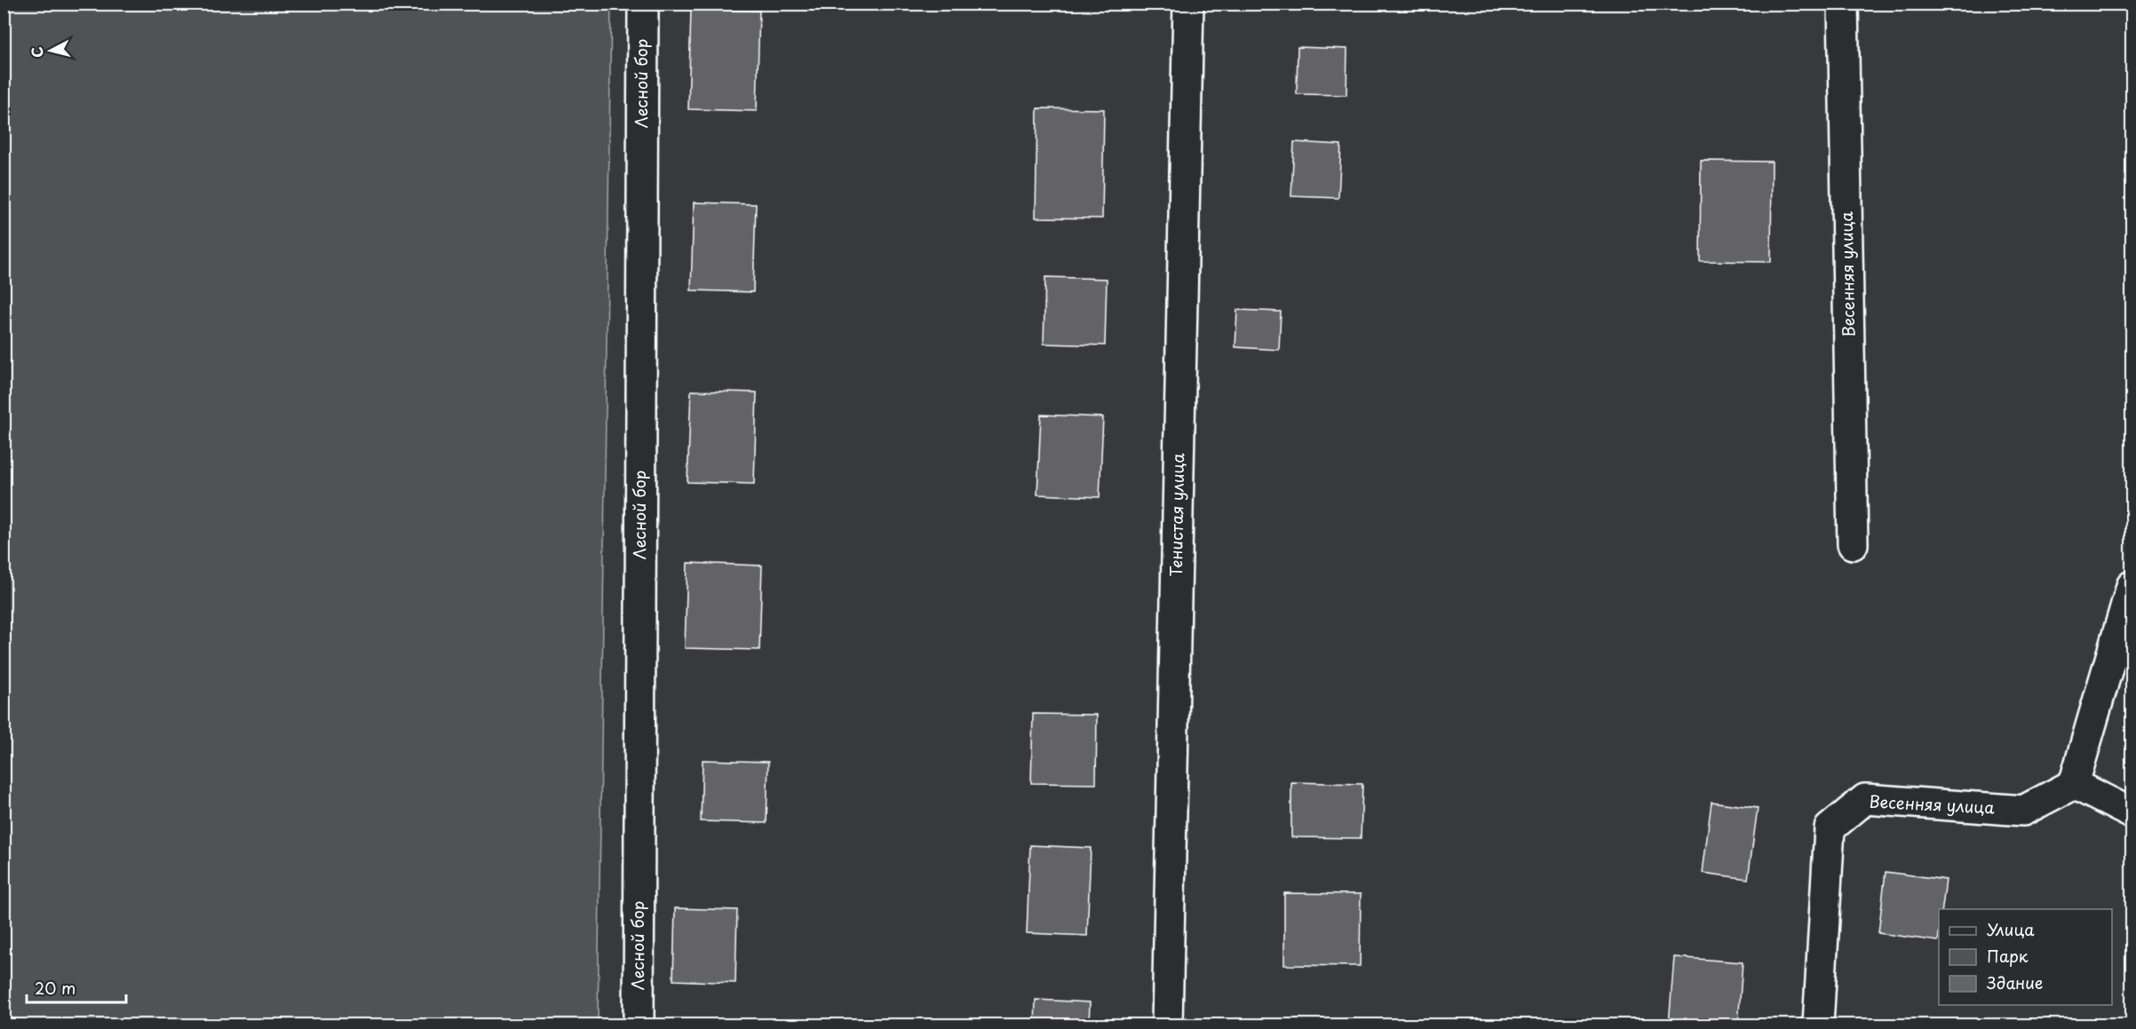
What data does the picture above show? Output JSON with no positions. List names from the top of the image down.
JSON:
{
  "streets": {
    "street": ["Лесной бор", "Весенняя улица", "Тенистая улица"]
  },
  "legend": ["Улица", "Парк", "Здание"],
  "scale_bar": "20 m",
  "north": "left"
}
